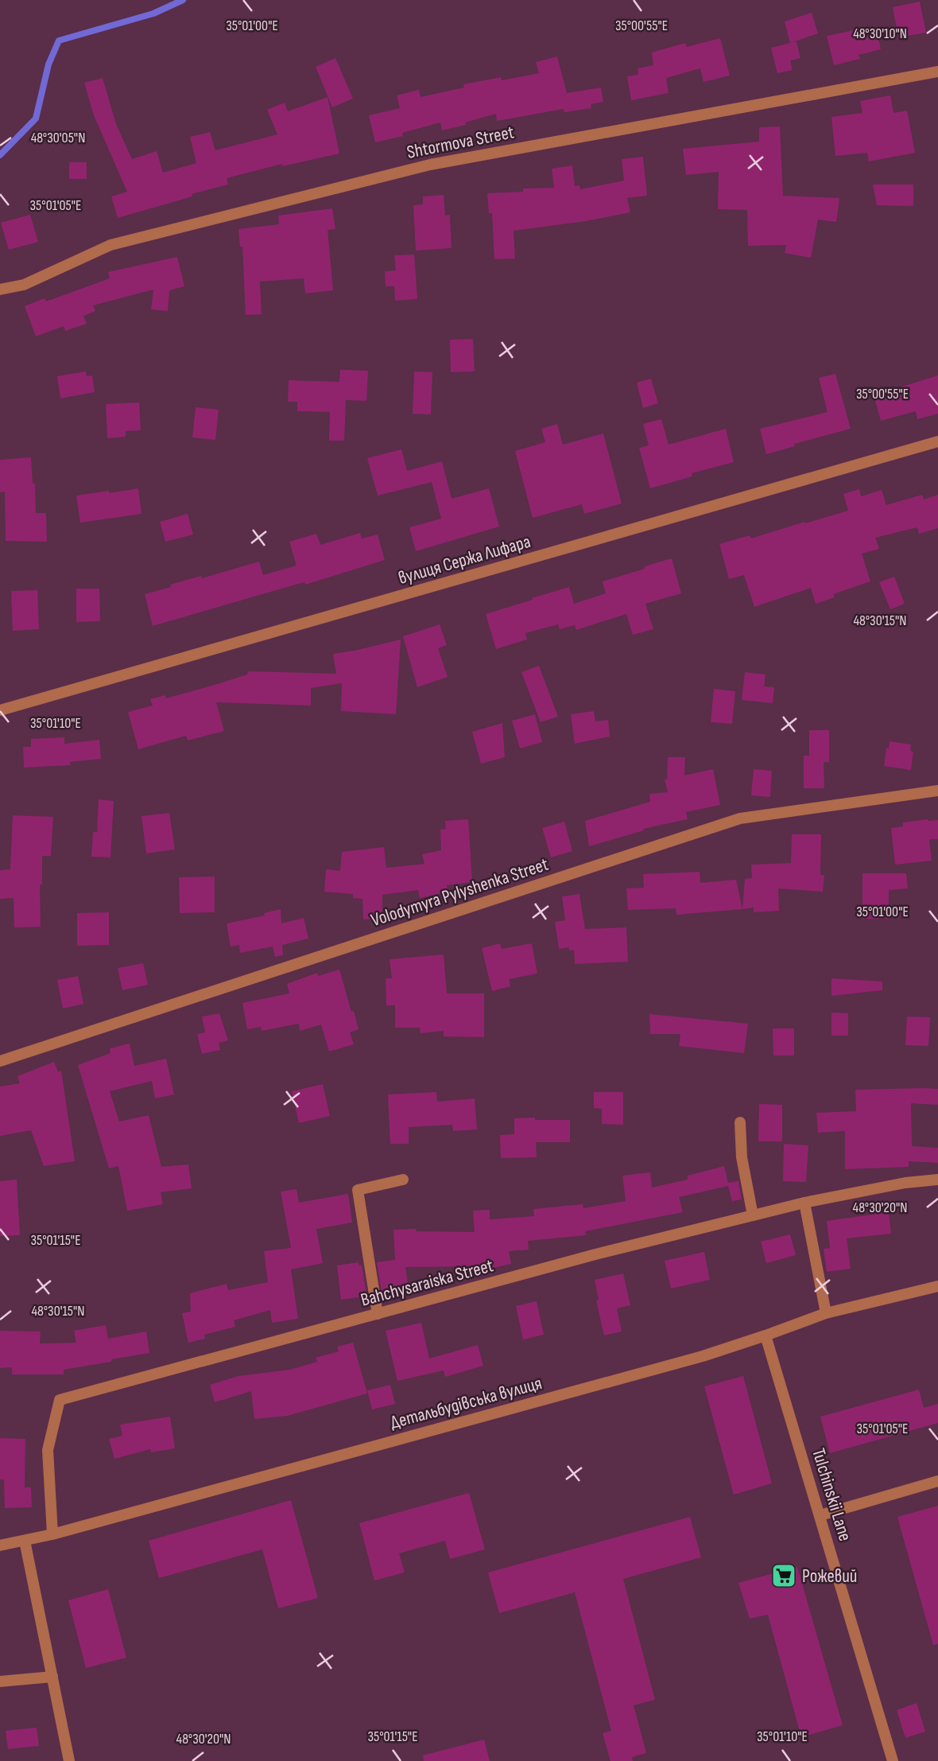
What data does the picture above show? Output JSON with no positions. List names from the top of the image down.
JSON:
{
  "streets": {
    "street": [
      "Shtormova Street",
      "вулиця Сержа Лифара",
      "Volodymyra Pylyshenka Street",
      "Bahchysaraiska Street",
      "Детальбудівська вулиця",
      "Tulchinskii Lane"
    ]
  },
  "crossings": [
    ["Bahchysaraiska Street", "Детальбудівська вулиця"],
    ["Детальбудівська вулиця", "Tulchinskii Lane"]
  ],
  "places": {
    "supermarket": ["Рожевий"]
  },
  "coordinates": [
    "35°01'00\"E",
    "35°00'55\"E",
    "48°30'10\"N",
    "48°30'05\"N",
    "35°01'05\"E",
    "48°30'15\"N",
    "35°01'10\"E",
    "48°30'20\"N",
    "35°01'15\"E"
  ]
}
